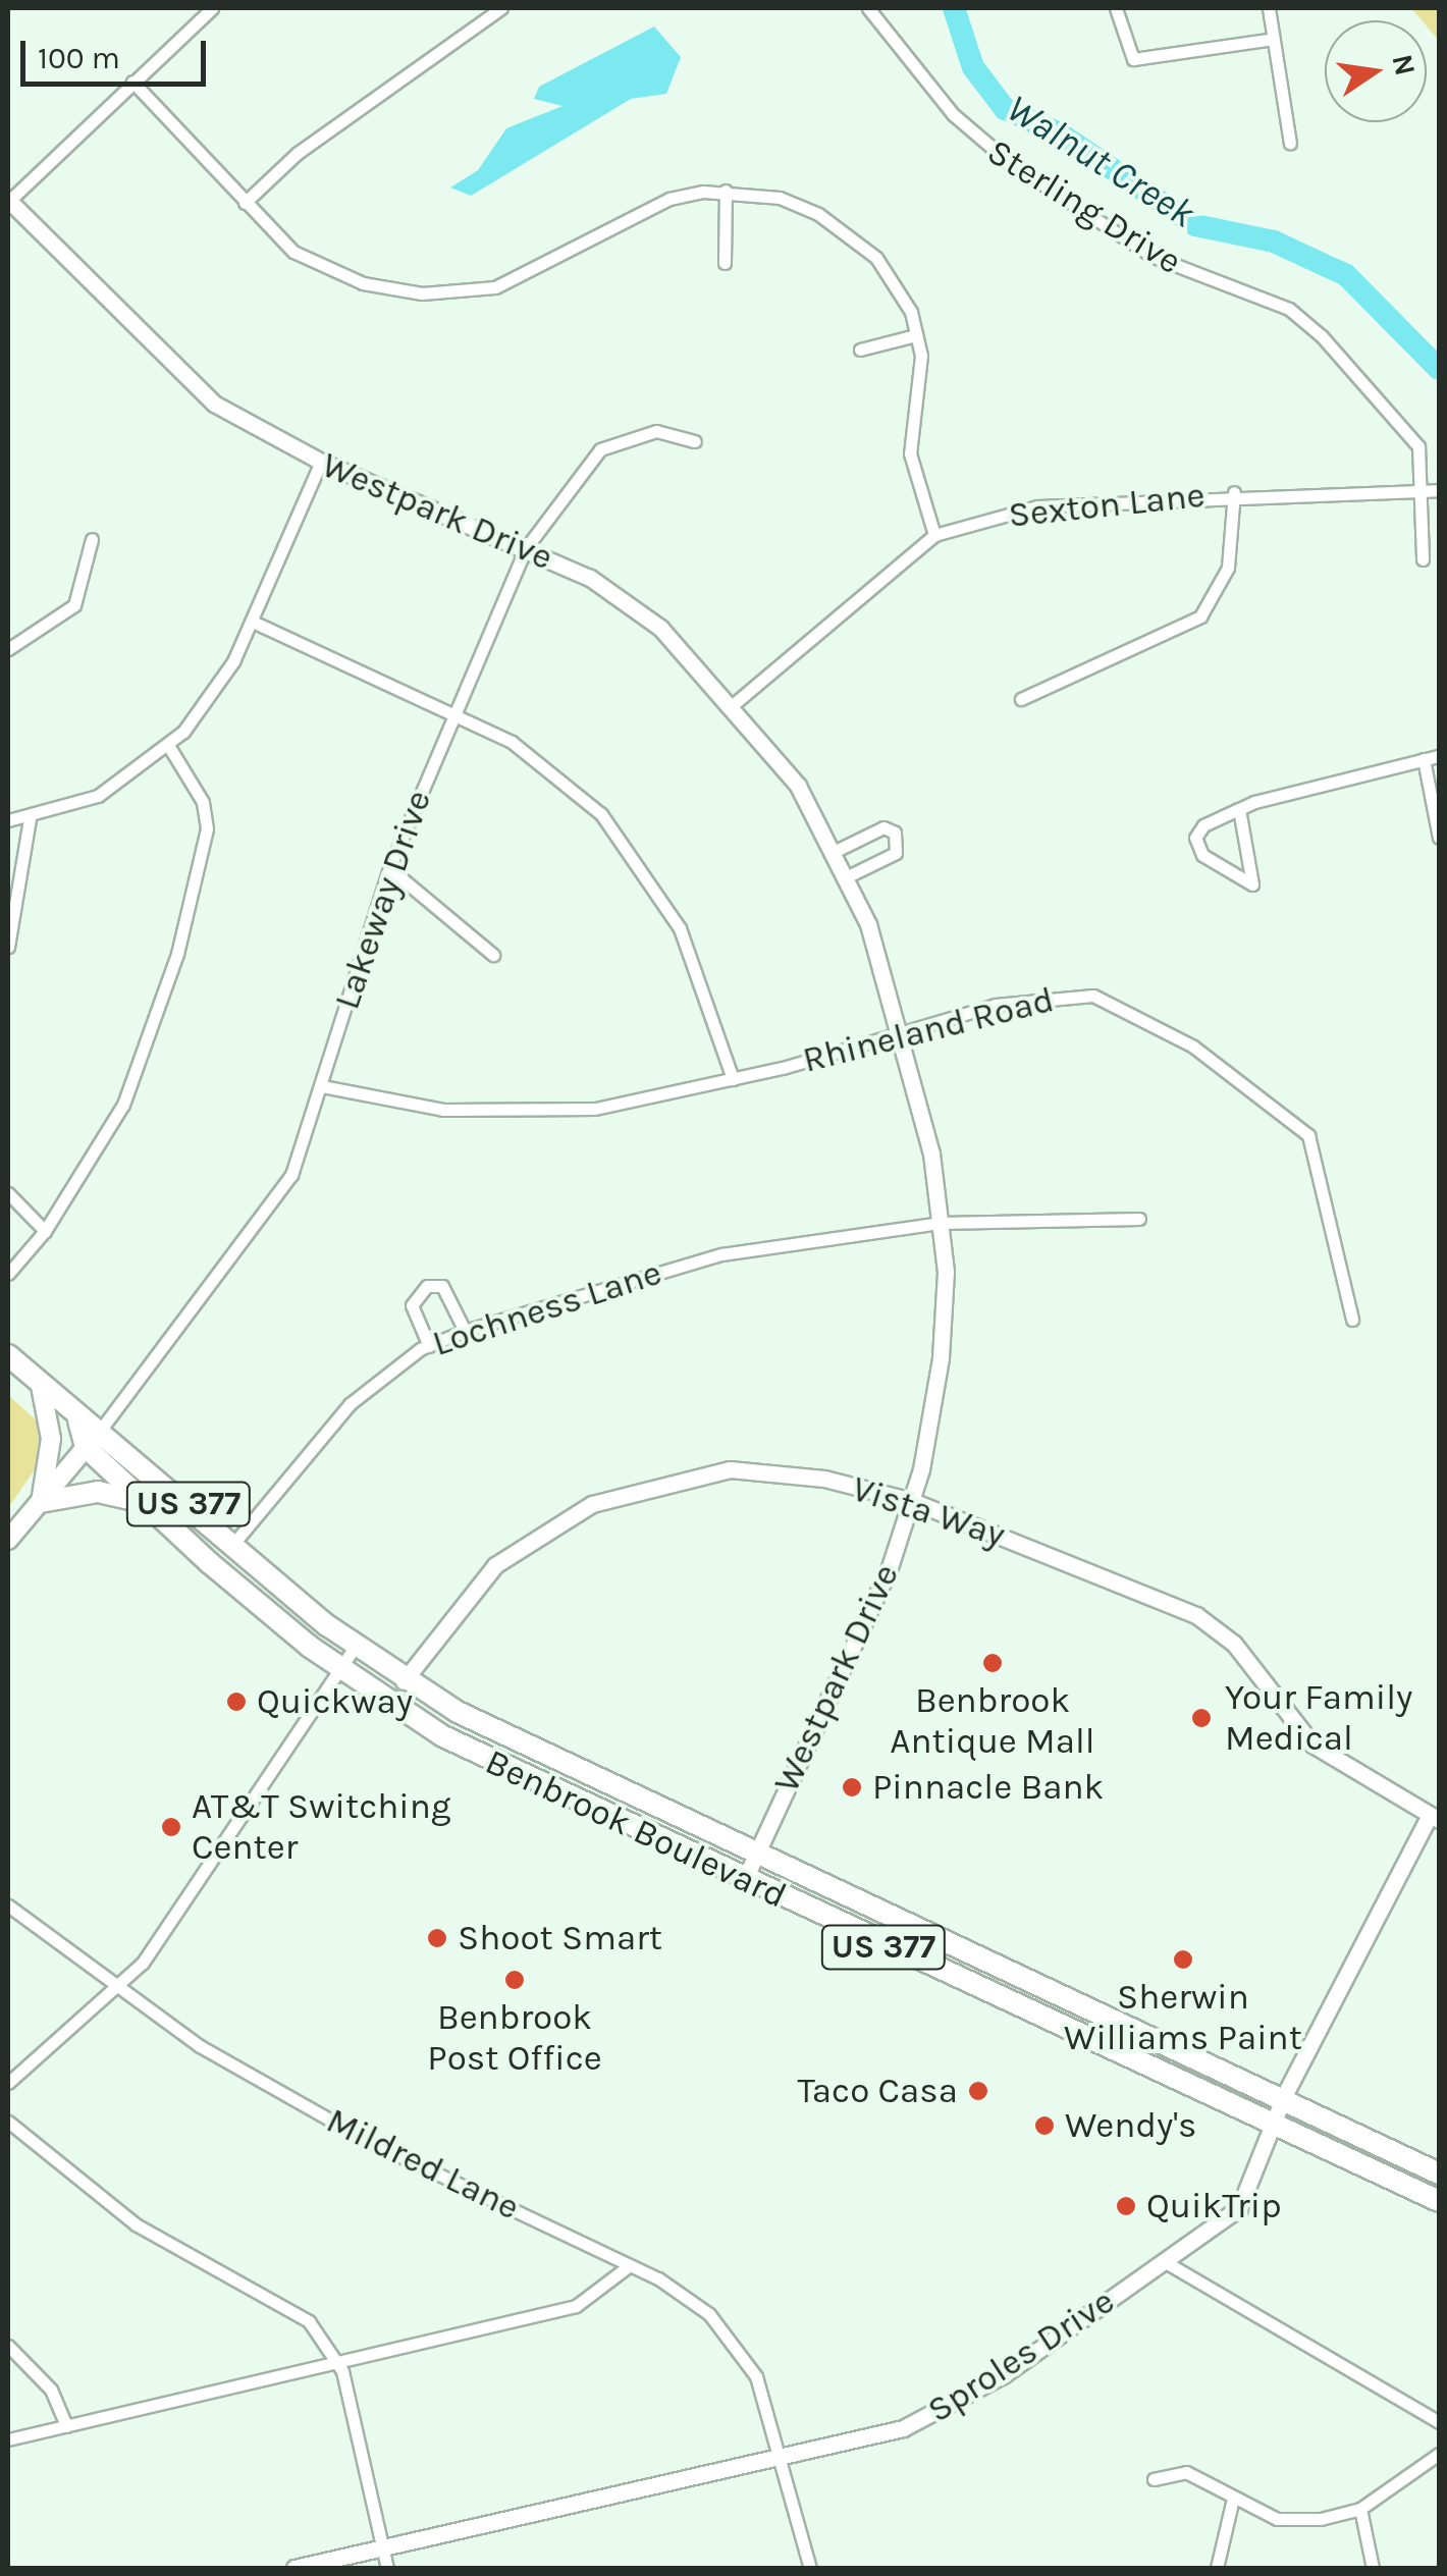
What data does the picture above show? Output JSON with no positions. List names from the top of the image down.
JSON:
{
  "streets": {
    "highway": ["US 377", "Benbrook Boulevard"],
    "street": [
      "Sterling Drive",
      "Sexton Lane",
      "Westpark Drive",
      "Lakeway Drive",
      "Rhineland Road",
      "Lochness Lane",
      "Vista Way",
      "Mildred Lane",
      "Sproles Drive"
    ]
  },
  "crossings": [
    ["Sterling Drive", "Sexton Lane"],
    ["Sexton Lane", "Westpark Drive"],
    ["Westpark Drive", "Lakeway Drive"],
    ["Westpark Drive", "Rhineland Road"],
    ["Westpark Drive", "Lochness Lane"],
    ["Westpark Drive", "Vista Way"],
    ["Westpark Drive", "Benbrook Boulevard"],
    ["Lakeway Drive", "Rhineland Road"],
    ["Lakeway Drive", "Benbrook Boulevard"],
    ["Lochness Lane", "Benbrook Boulevard"],
    ["US 377", "Benbrook Boulevard"],
    ["Vista Way", "Benbrook Boulevard"],
    ["Vista Way", "Sproles Drive"],
    ["Benbrook Boulevard", "Sproles Drive"],
    ["Mildred Lane", "Sproles Drive"]
  ],
  "water": ["Walnut Creek"],
  "places": [
    "Benbrook Antique Mall",
    "Quickway",
    "Your Family Medical",
    "Pinnacle Bank",
    "AT&T Switching Center",
    "Shoot Smart",
    "Sherwin Williams Paint",
    "Benbrook Post Office",
    "Taco Casa",
    "Wendy's",
    "QuikTrip"
  ],
  "scale_bar": "100 m",
  "north": "right"
}
